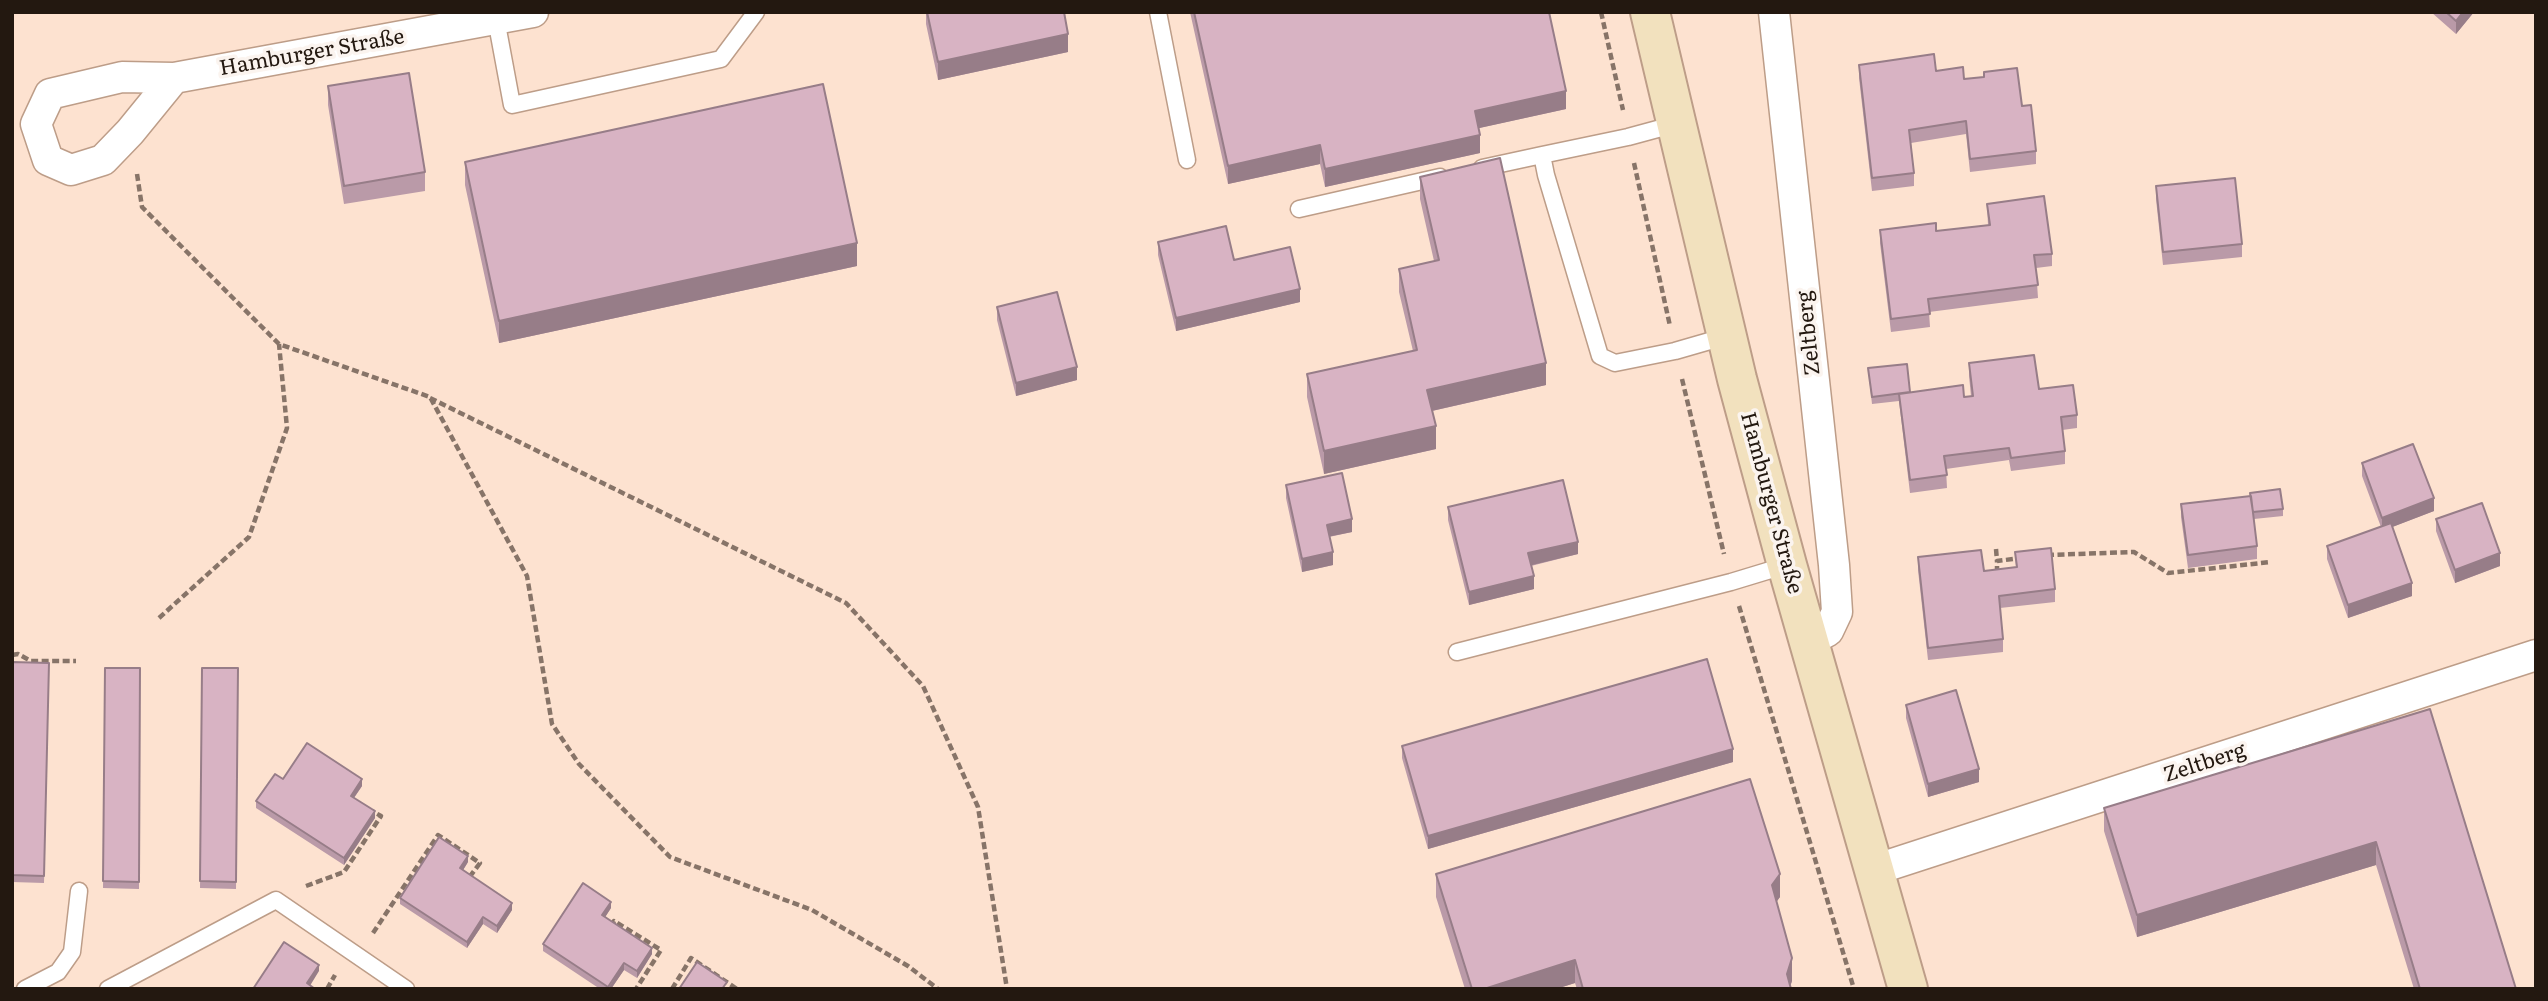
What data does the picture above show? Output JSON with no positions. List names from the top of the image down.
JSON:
{
  "streets": {
    "main road": ["Hamburger Straße"],
    "street": ["Zeltberg"]
  },
  "crossings": [
    ["Hamburger Straße", "Zeltberg"]
  ]
}
